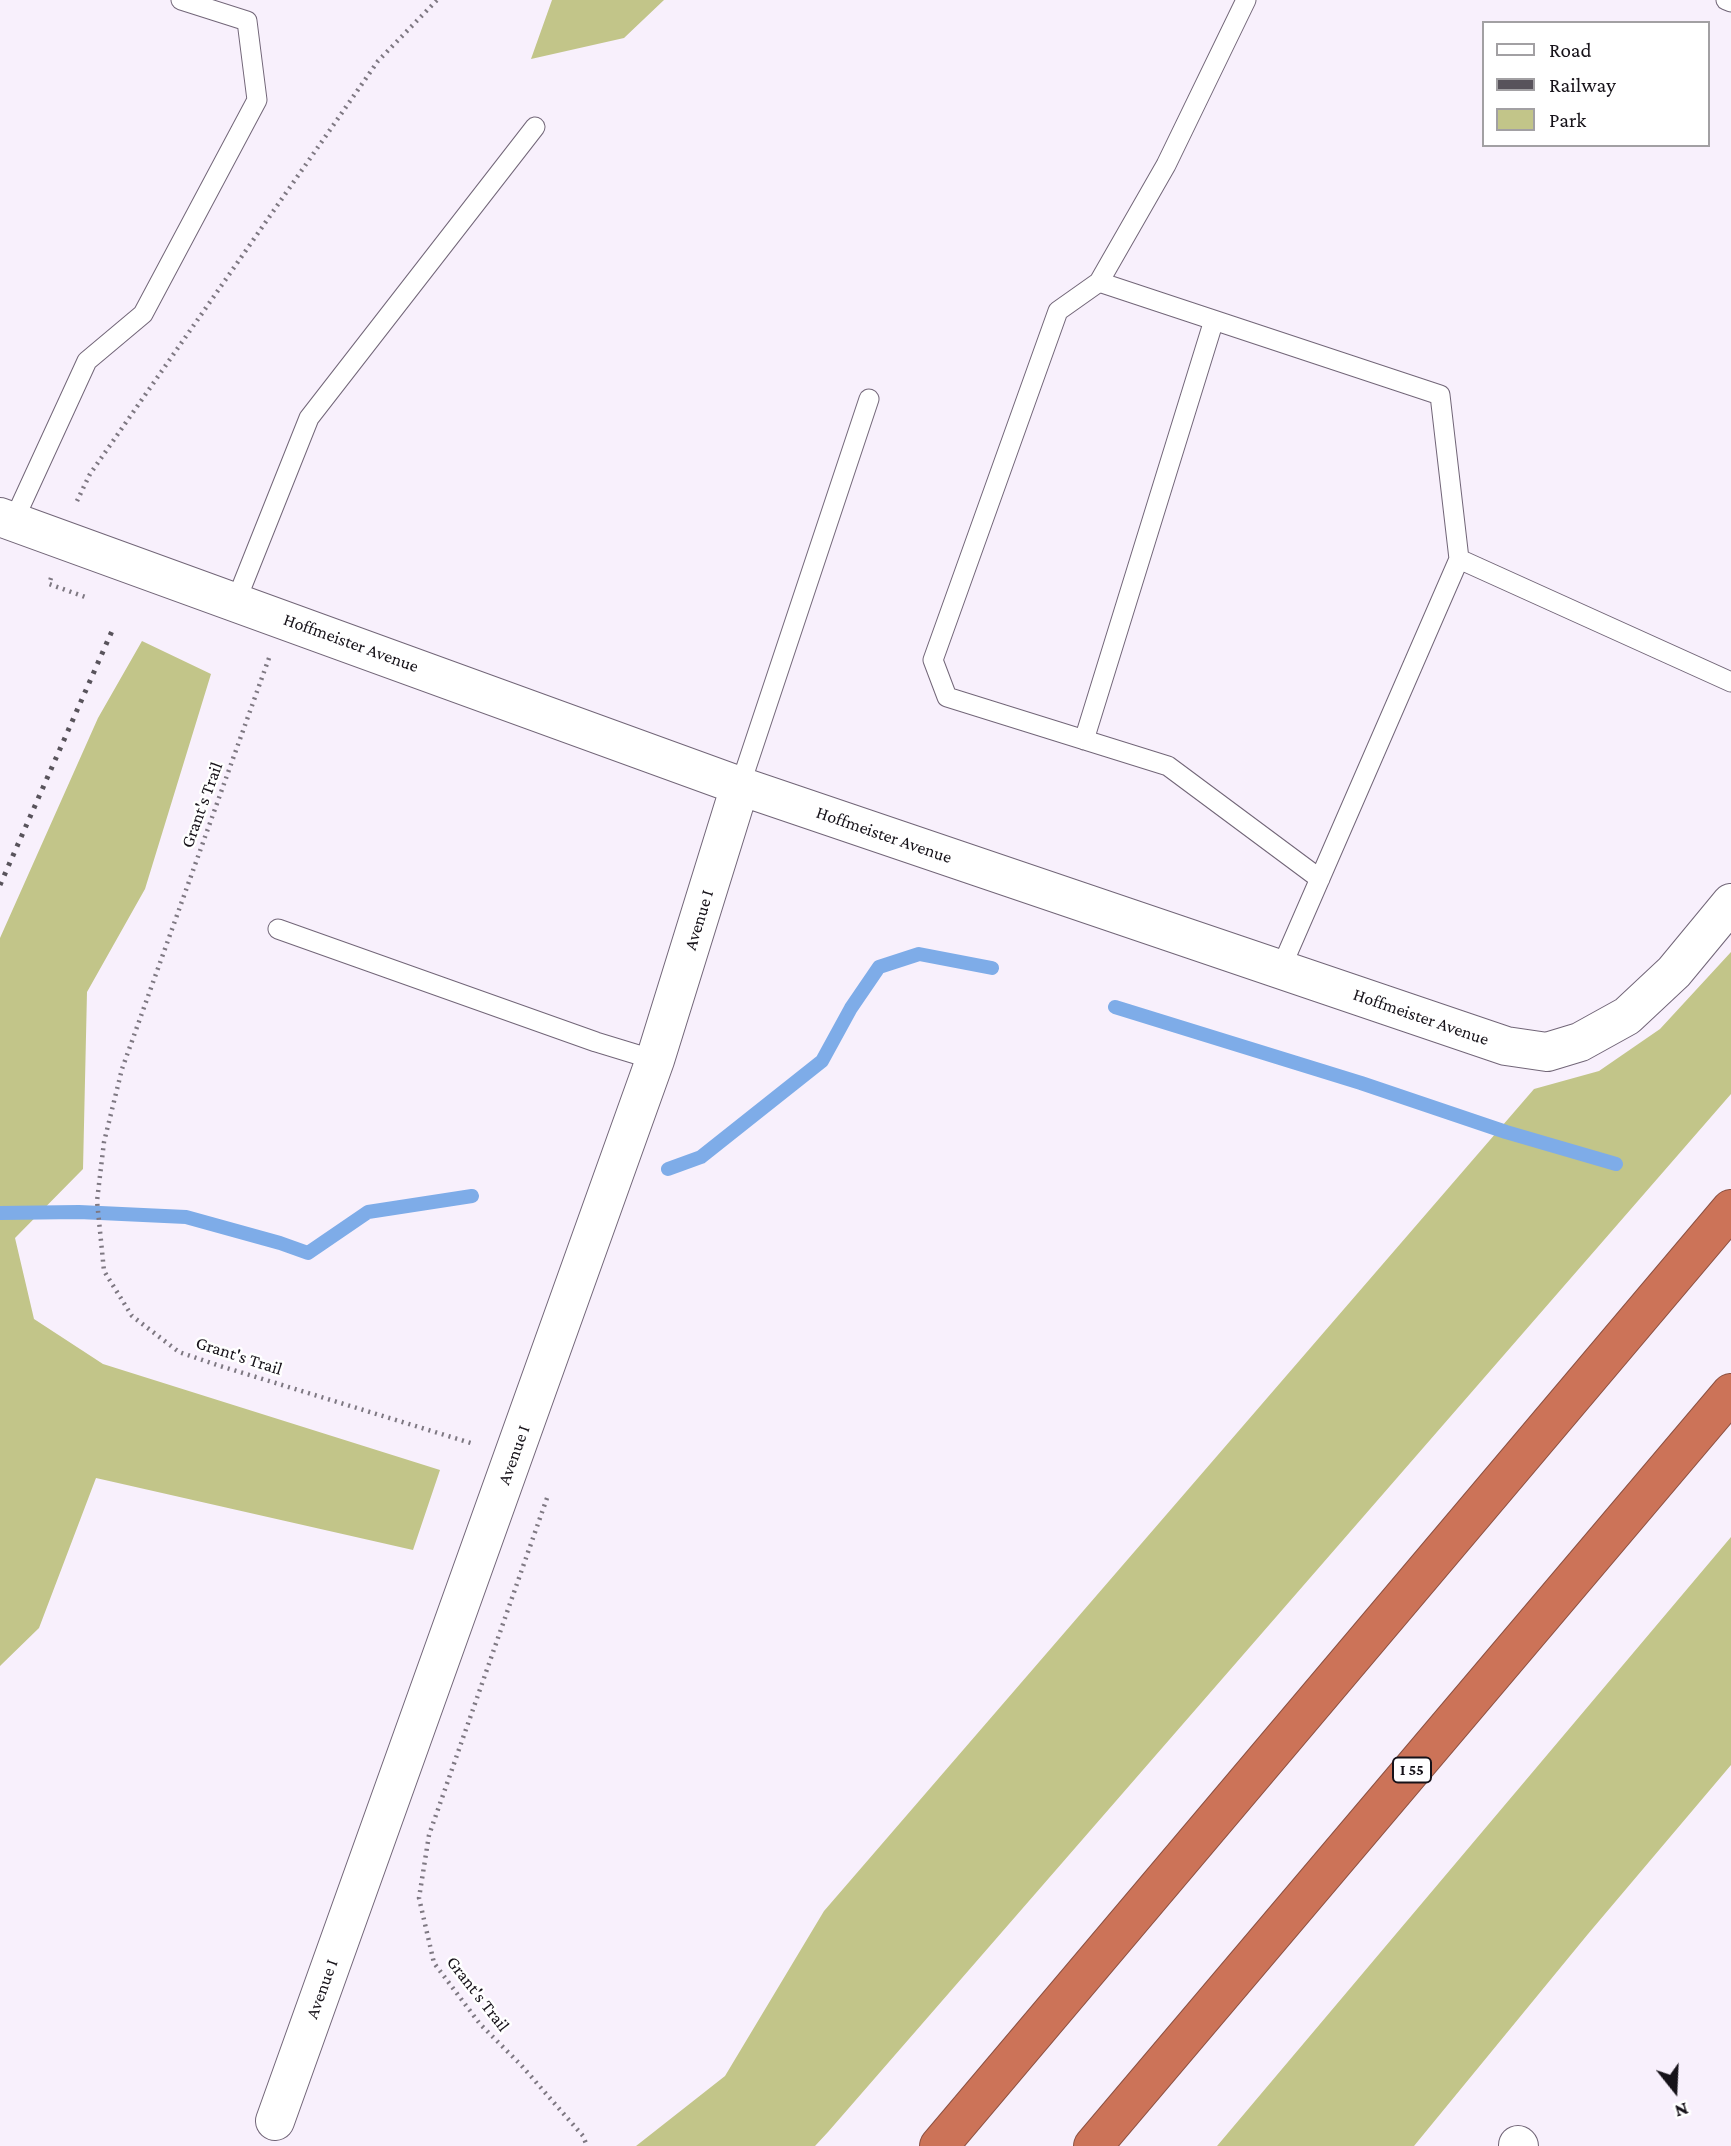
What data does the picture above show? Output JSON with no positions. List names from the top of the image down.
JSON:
{
  "streets": {
    "highway": ["I 55"],
    "street": ["Hoffmeister Avenue", "Avenue I"],
    "path": ["Grant's Trail"]
  },
  "crossings": [
    ["Hoffmeister Avenue", "Avenue I"],
    ["Grant's Trail", "Avenue I"]
  ],
  "legend": ["Road", "Railway", "Park"],
  "north": "bottom"
}
